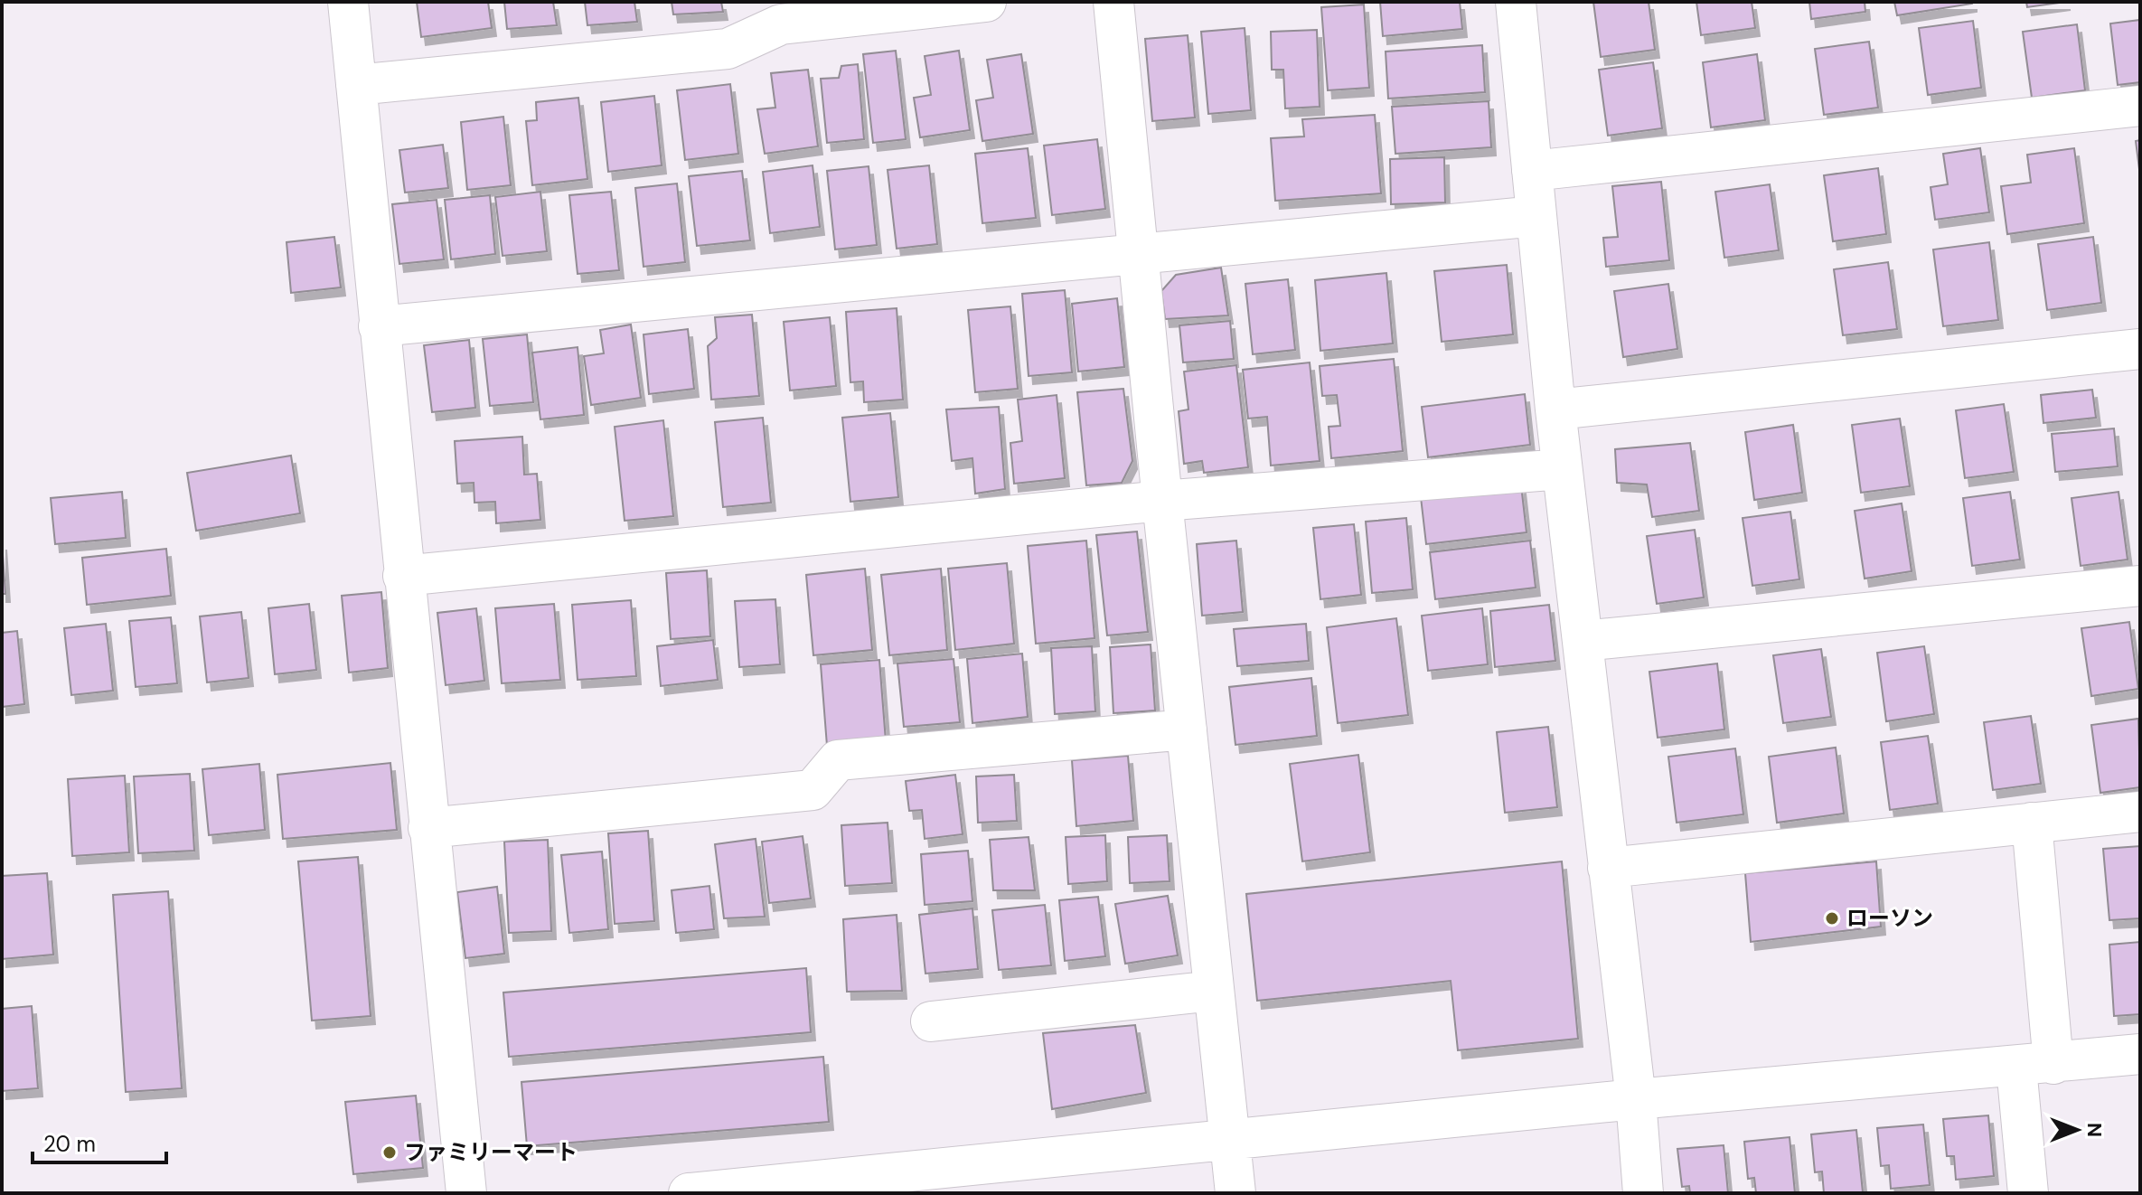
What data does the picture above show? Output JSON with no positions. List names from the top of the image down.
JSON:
{
  "places": ["ローソン", "ファミリーマート"],
  "scale_bar": "20 m",
  "north": "right"
}
